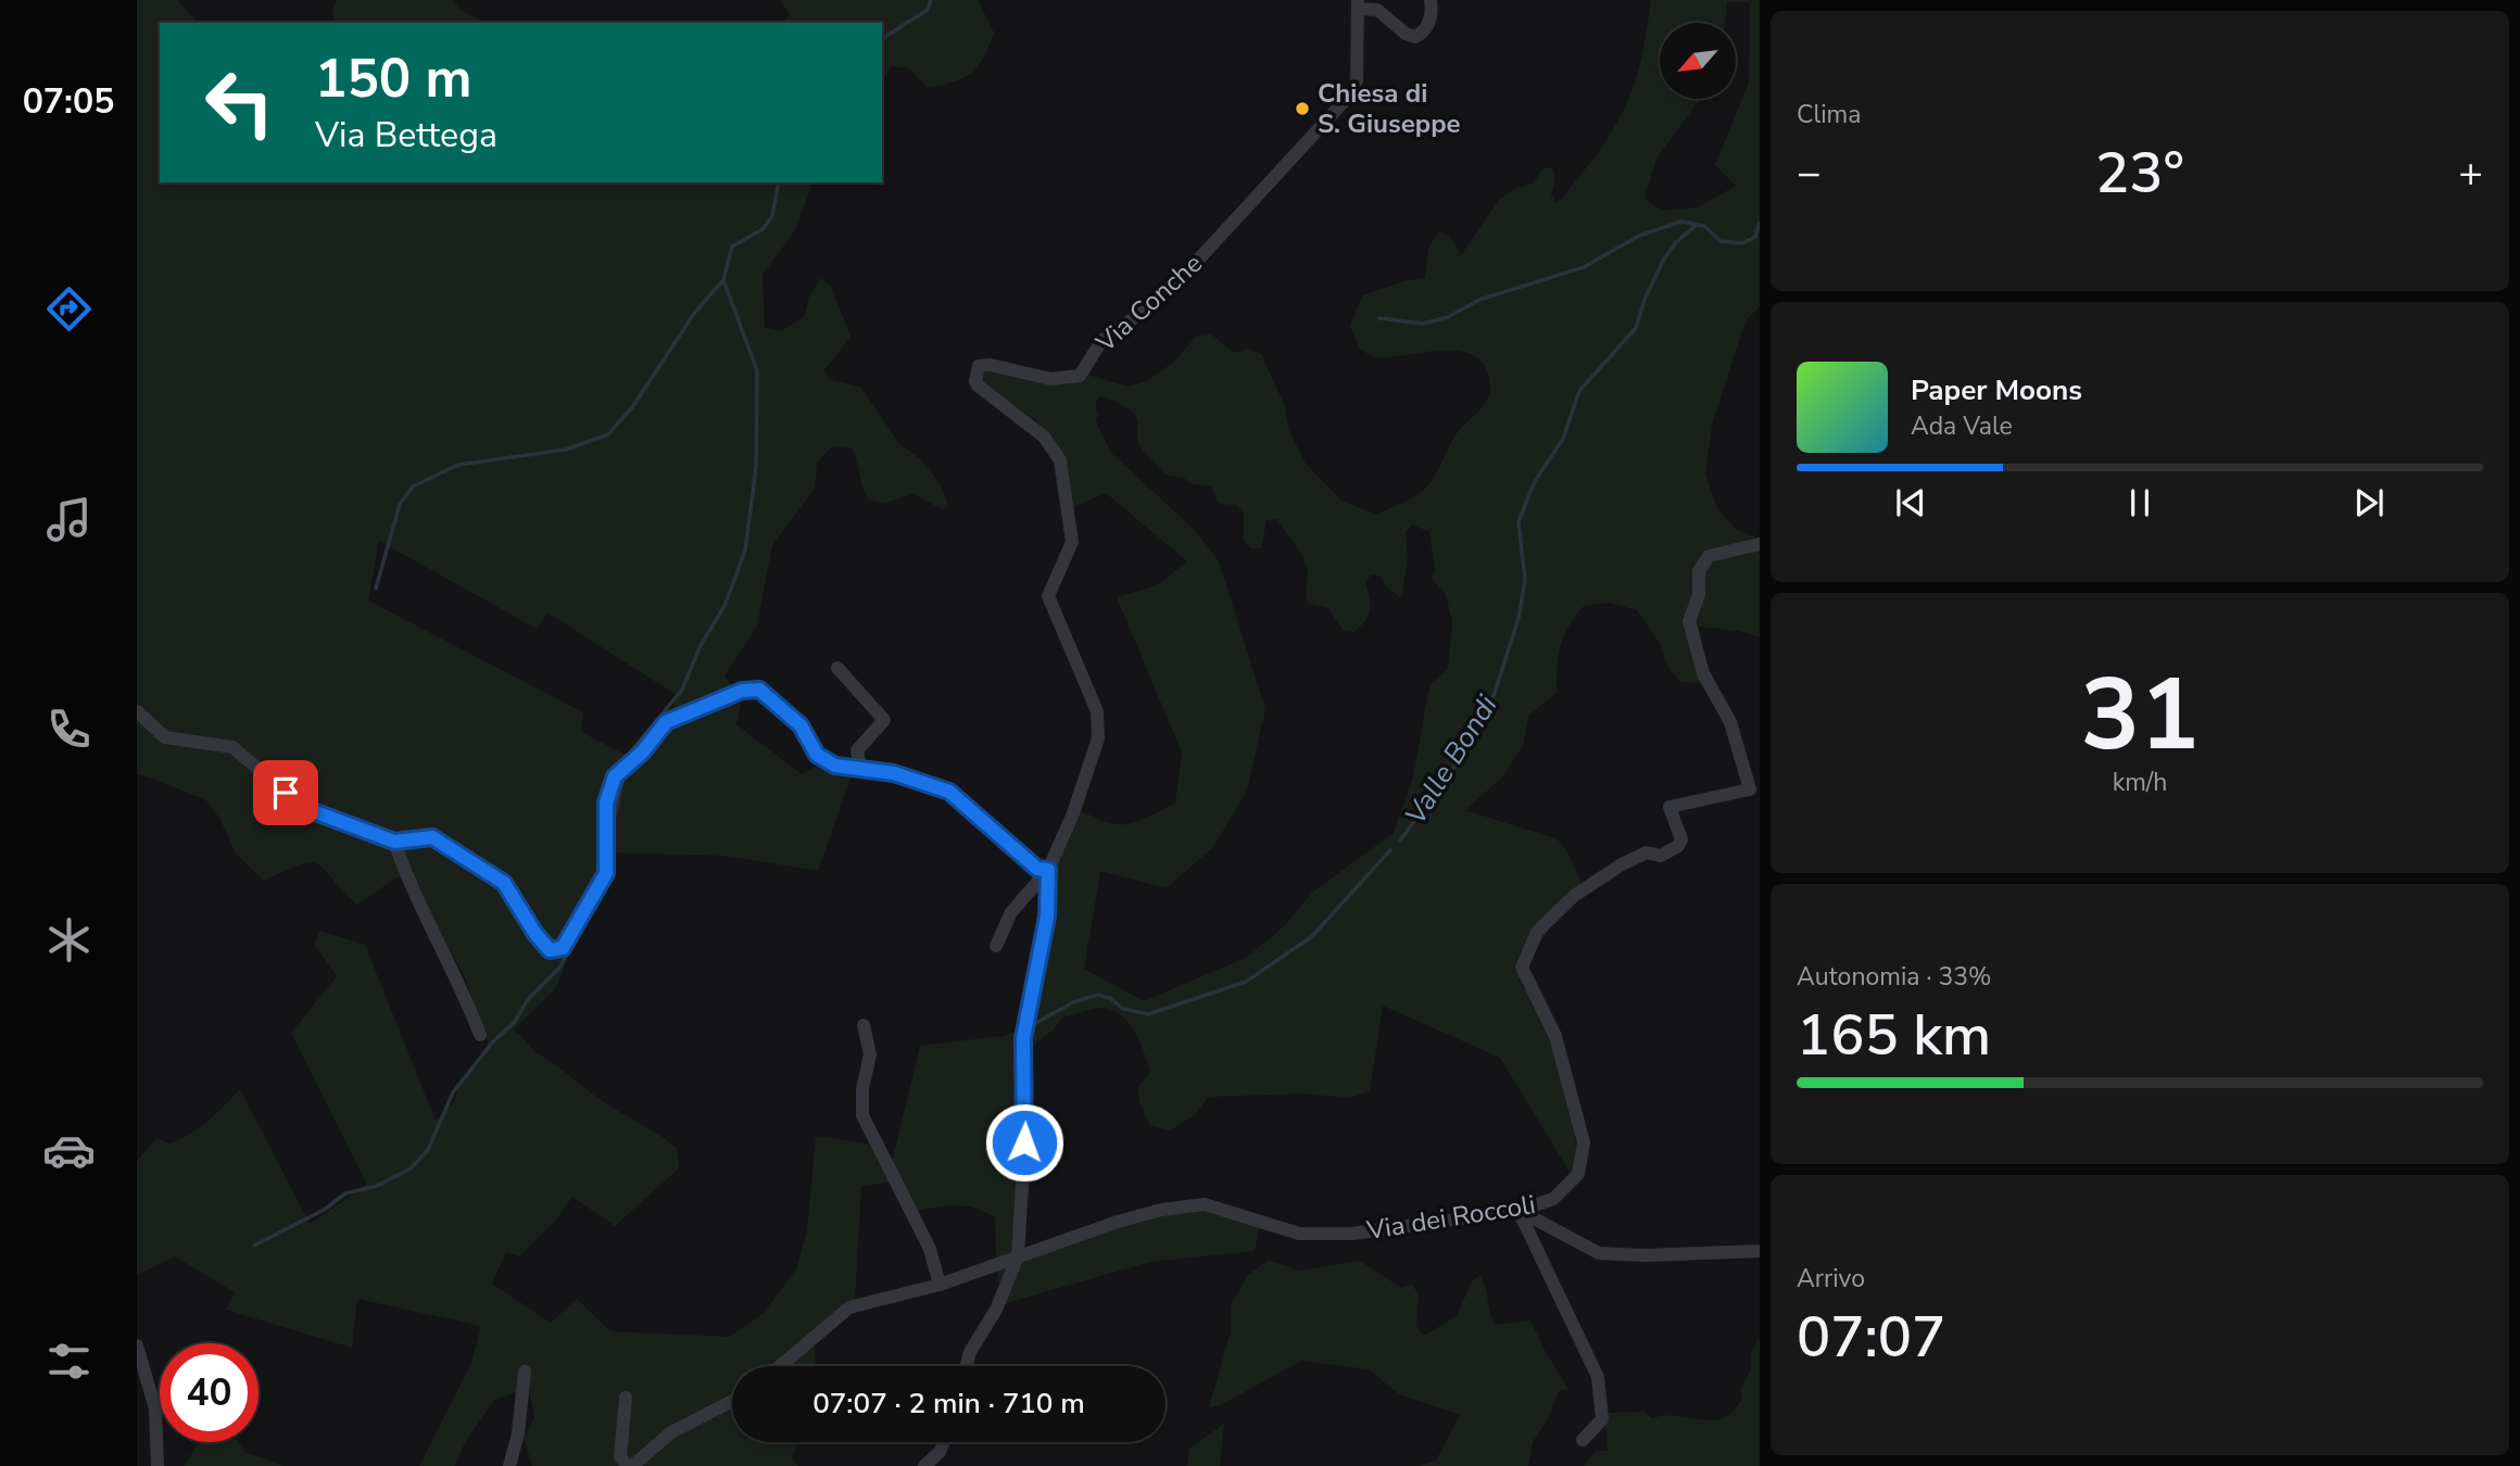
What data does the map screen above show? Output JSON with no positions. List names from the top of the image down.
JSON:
{
  "streets": {
    "street": ["Via Conche", "Via dei Roccoli"]
  },
  "crossings": [
    ["Via Conche", "Via dei Roccoli"]
  ],
  "water": ["Valle Bondi"],
  "places": ["Chiesa di S. Giuseppe"],
  "north": "bottom left",
  "page": {
    "tabs": "07:05",
    "tile": [
      "Clima",
      ["31", "km/h"],
      ["Autonomia · 33%", "165 km"],
      ["Arrivo", "07:07"]
    ],
    "turn": ["150 m", "Via Bettega"],
    "heat": ["−", "23°", "+"],
    "song": ["Paper Moons", "Ada Vale"],
    "limit": "40",
    "trip": "07:07 · 2 min · 710 m"
  }
}
